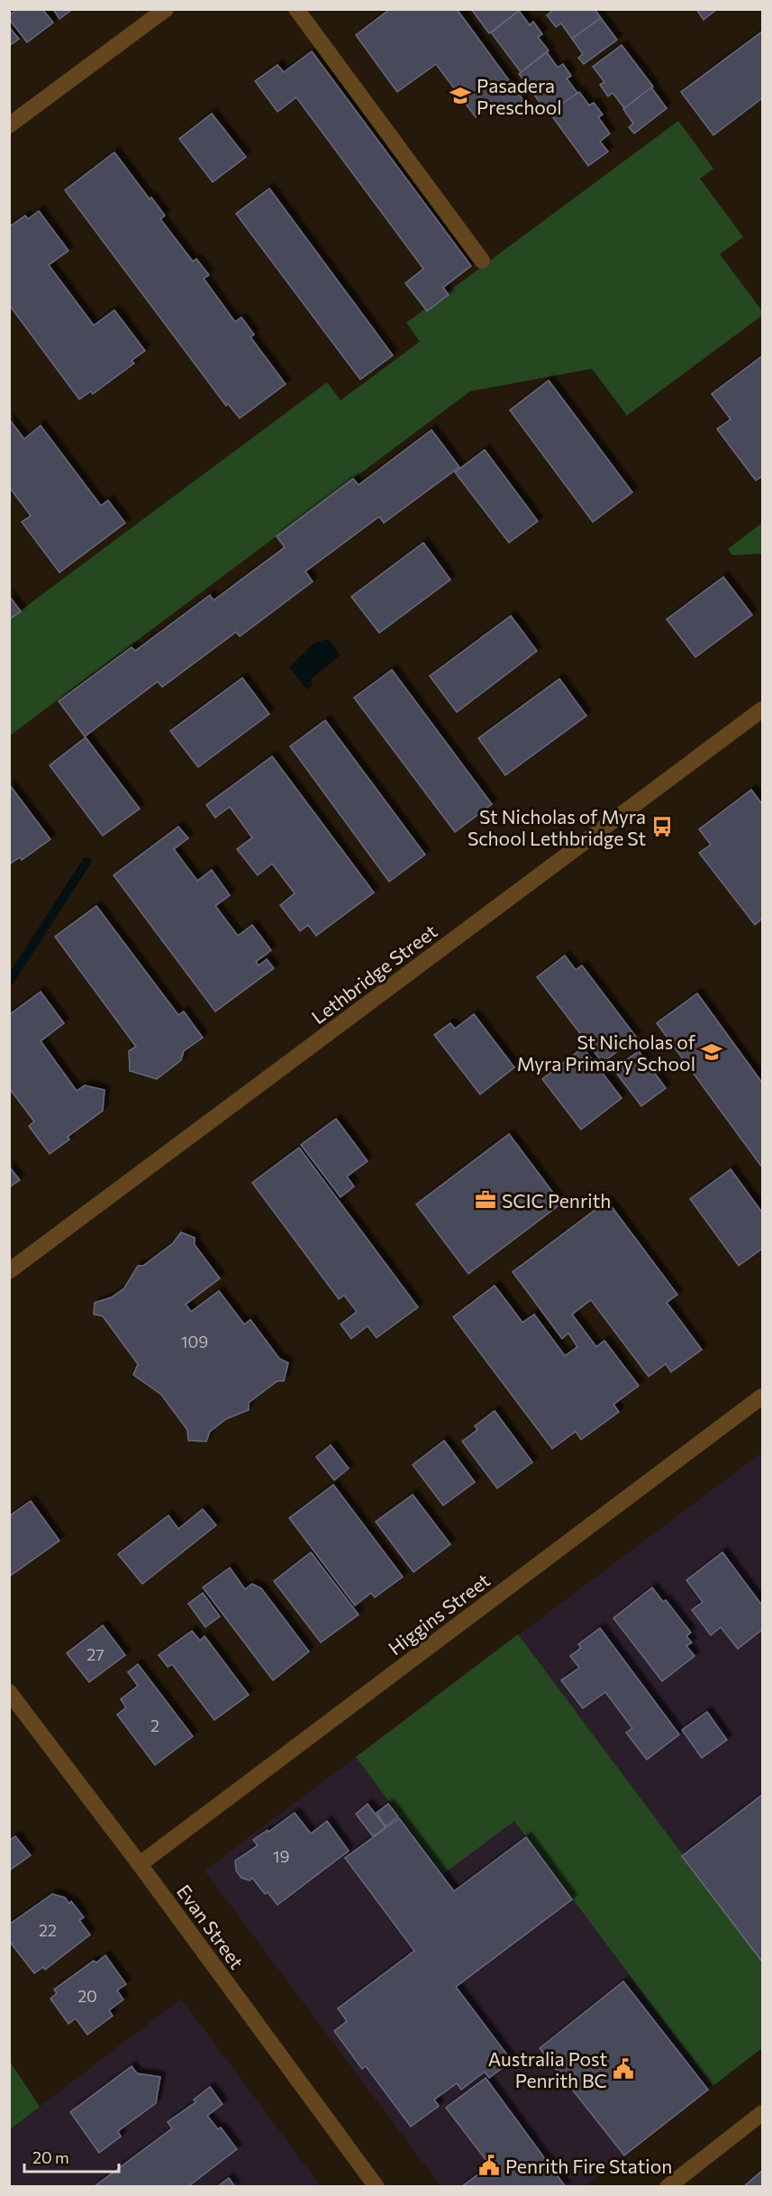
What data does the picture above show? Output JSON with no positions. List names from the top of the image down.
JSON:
{
  "streets": {
    "street": ["Lethbridge Street", "Higgins Street", "Evan Street"]
  },
  "crossings": [
    ["Higgins Street", "Evan Street"]
  ],
  "places": {
    "school or university": ["Pasadera Preschool", "St Nicholas of Myra Primary School"],
    "bus stop": ["St Nicholas of Myra School Lethbridge St"],
    "office": ["SCIC Penrith"],
    "public building": ["Australia Post Penrith BC", "Penrith Fire Station"]
  },
  "house_numbers": [
    "109",
    "27",
    "2",
    "19",
    "22",
    "20"
  ],
  "scale_bar": "20 m"
}
